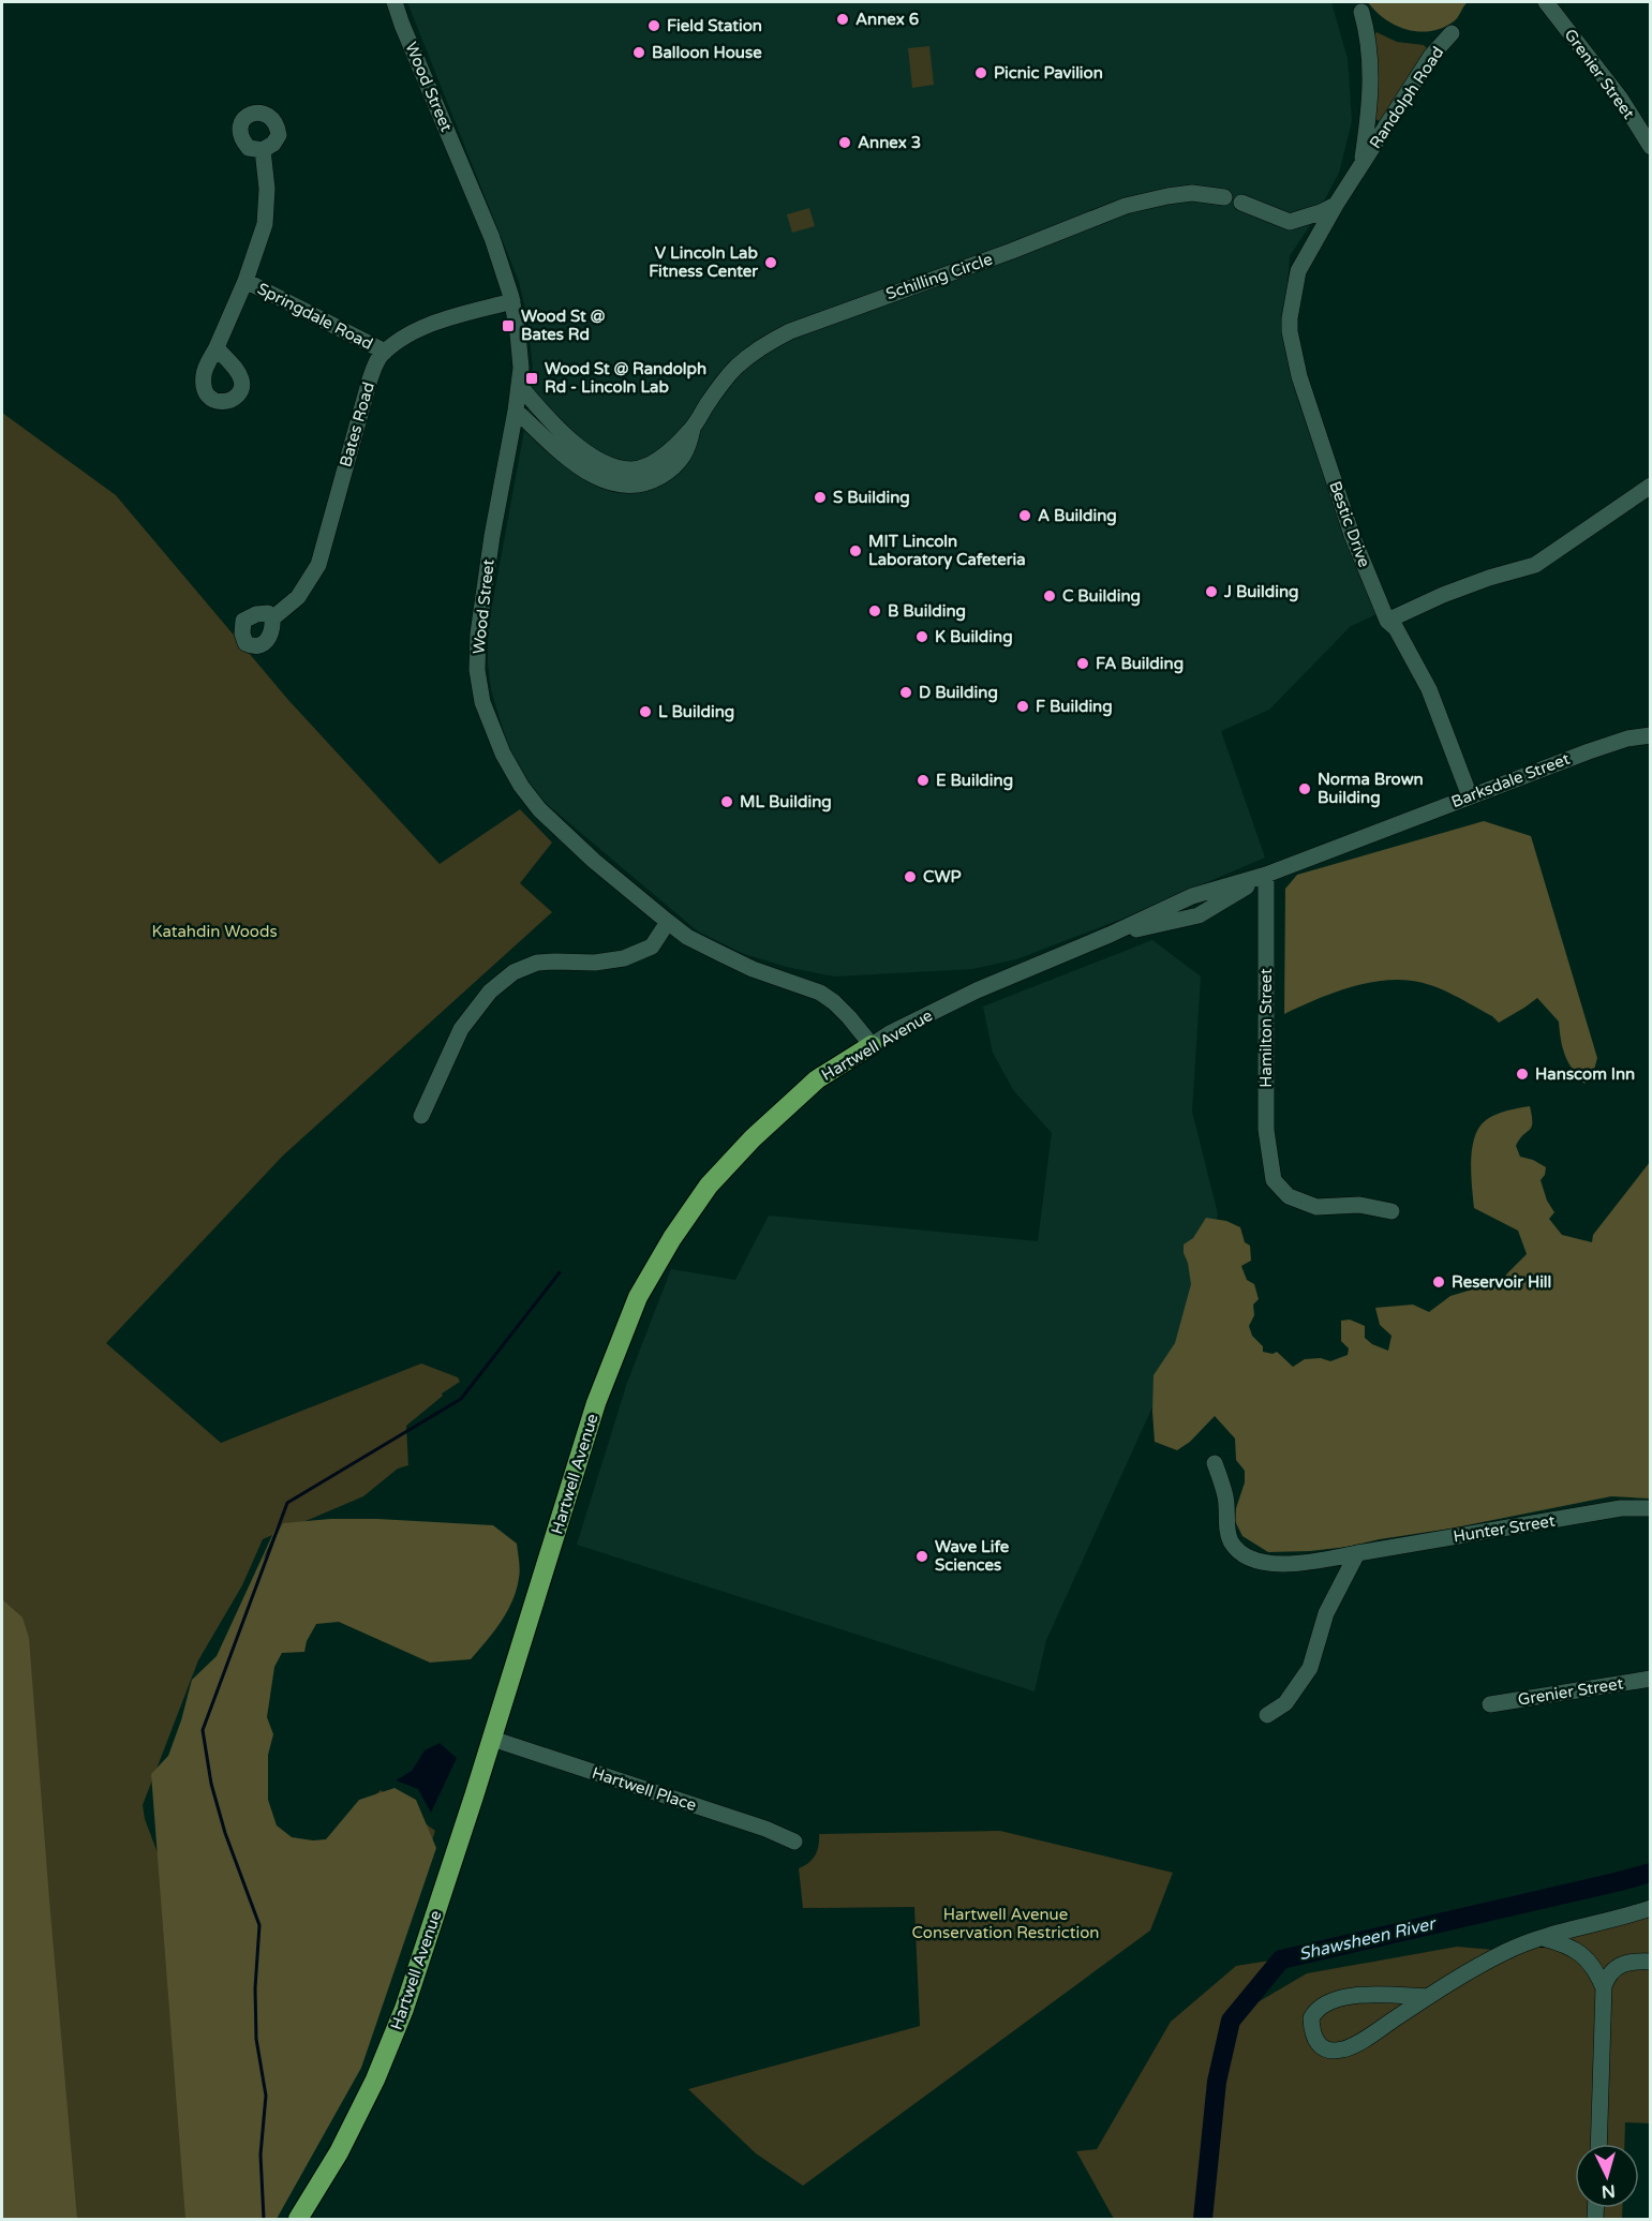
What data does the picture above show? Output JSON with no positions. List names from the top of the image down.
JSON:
{
  "streets": {
    "main road": ["Hartwell Avenue"],
    "street": [
      "Grenier Street",
      "Wood Street",
      "Randolph Road",
      "Schilling Circle",
      "Springdale Road",
      "Bates Road",
      "Bestic Drive",
      "Barksdale Street",
      "Hamilton Street",
      "Hunter Street",
      "Hartwell Place"
    ]
  },
  "crossings": [
    ["Wood Street", "Schilling Circle"],
    ["Wood Street", "Bates Road"],
    ["Wood Street", "Hartwell Avenue"],
    ["Randolph Road", "Bestic Drive"],
    ["Springdale Road", "Bates Road"],
    ["Bestic Drive", "Barksdale Street"],
    ["Barksdale Street", "Hamilton Street"],
    ["Barksdale Street", "Hartwell Avenue"],
    ["Hartwell Avenue", "Hartwell Place"]
  ],
  "water": ["Shawsheen River"],
  "parks": ["Katahdin Woods", "Hartwell Avenue Conservation Restriction"],
  "places": {
    "other": [
      "Annex 6",
      "Field Station",
      "Balloon House",
      "Picnic Pavilion",
      "Annex 3",
      "V Lincoln Lab Fitness Center",
      "S Building",
      "A Building",
      "MIT Lincoln Laboratory Cafeteria",
      "J Building",
      "C Building",
      "B Building",
      "K Building",
      "FA Building",
      "D Building",
      "F Building",
      "L Building",
      "E Building",
      "Norma Brown Building",
      "ML Building",
      "CWP",
      "Hanscom Inn",
      "Reservoir Hill",
      "Wave Life Sciences"
    ],
    "transit": ["Wood St @ Bates Rd", "Wood St @ Randolph Rd - Lincoln Lab"]
  },
  "north": "bottom"
}
